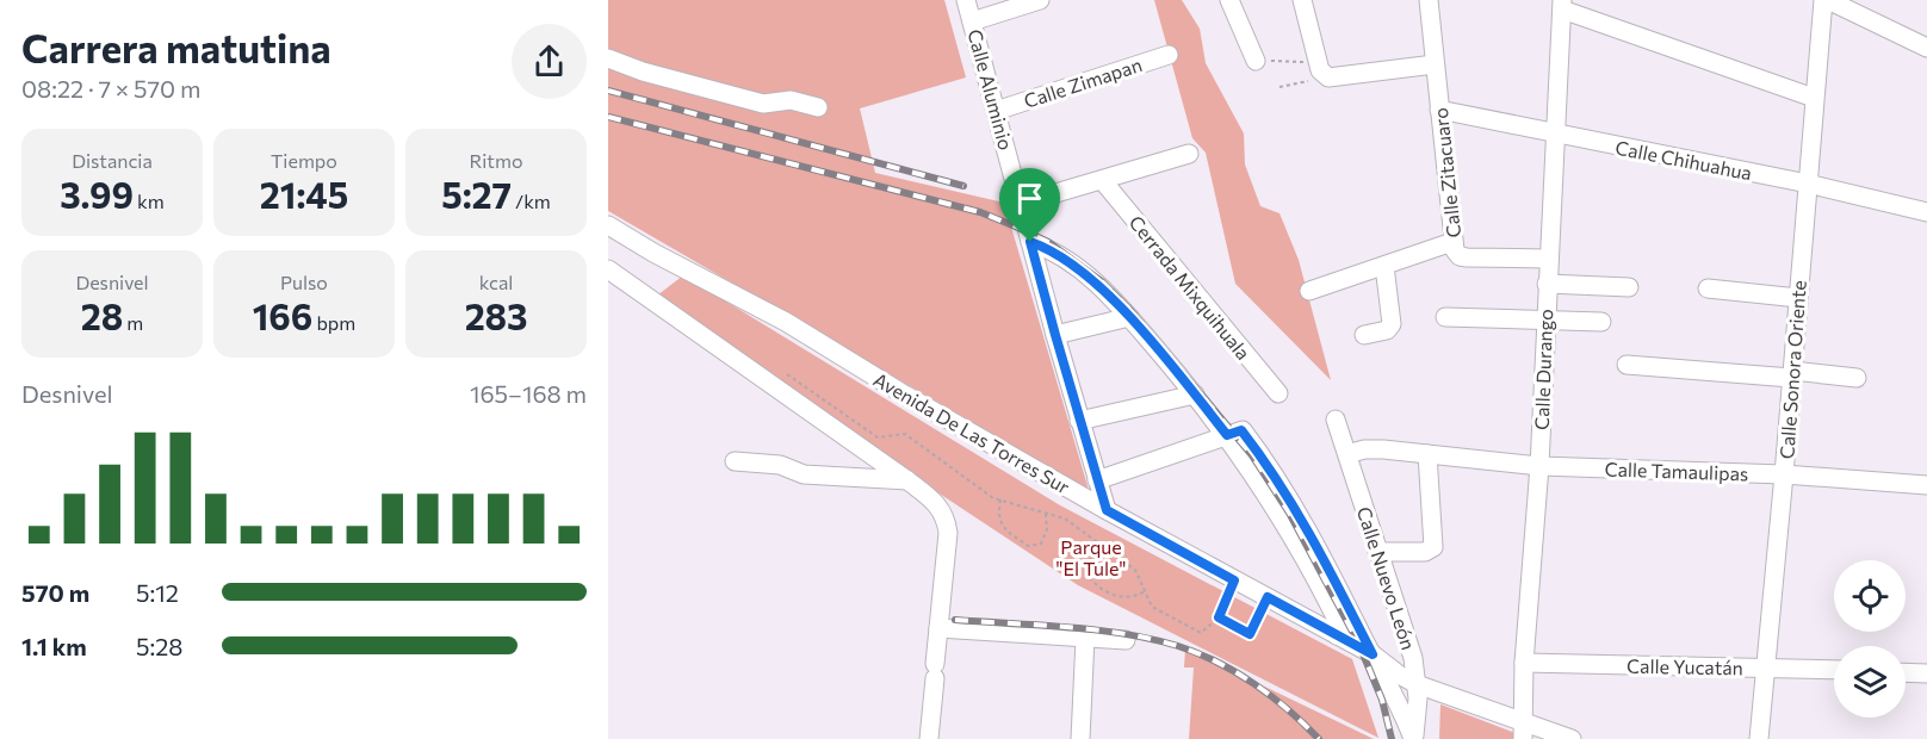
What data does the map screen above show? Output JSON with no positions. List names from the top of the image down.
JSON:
{
  "streets": {
    "street": [
      "Calle Zimapan",
      "Calle Aluminio",
      "Calle Chihuahua",
      "Calle Zitacuaro",
      "Cerrada Mixquihuala",
      "Calle Durango",
      "Calle Sonora Oriente",
      "Avenida De Las Torres Sur",
      "Calle Tamaulipas",
      "Calle Nuevo León",
      "Calle Yucatán"
    ]
  },
  "crossings": [
    ["Calle Zimapan", "Calle Aluminio"],
    ["Calle Aluminio", "Avenida De Las Torres Sur"],
    ["Calle Chihuahua", "Calle Zitacuaro"],
    ["Calle Chihuahua", "Calle Durango"],
    ["Calle Chihuahua", "Calle Sonora Oriente"],
    ["Calle Zitacuaro", "Calle Durango"],
    ["Calle Durango", "Avenida De Las Torres Sur"],
    ["Calle Durango", "Calle Tamaulipas"],
    ["Calle Durango", "Calle Yucatán"],
    ["Calle Sonora Oriente", "Calle Tamaulipas"],
    ["Calle Sonora Oriente", "Calle Yucatán"],
    ["Avenida De Las Torres Sur", "Calle Nuevo León"],
    ["Calle Tamaulipas", "Calle Nuevo León"]
  ],
  "parks": ["Parque \"El Tule\""],
  "page": {
    "heading": ["Carrera matutina", "08:22 · 7 × 570 m"],
    "stats": [
      ["Distancia", "3.99 km"],
      ["Tiempo", "21:45"],
      ["Ritmo", "5:27 /km"],
      ["Desnivel", "28 m"],
      ["Pulso", "166 bpm"],
      ["kcal", "283"]
    ],
    "chart": ["Desnivel", "165–168 m"],
    "list": [
      {
        "name": "570 m",
        "note": "5:12"
      },
      {
        "name": "1.1 km",
        "note": "5:28"
      }
    ]
  }
}
